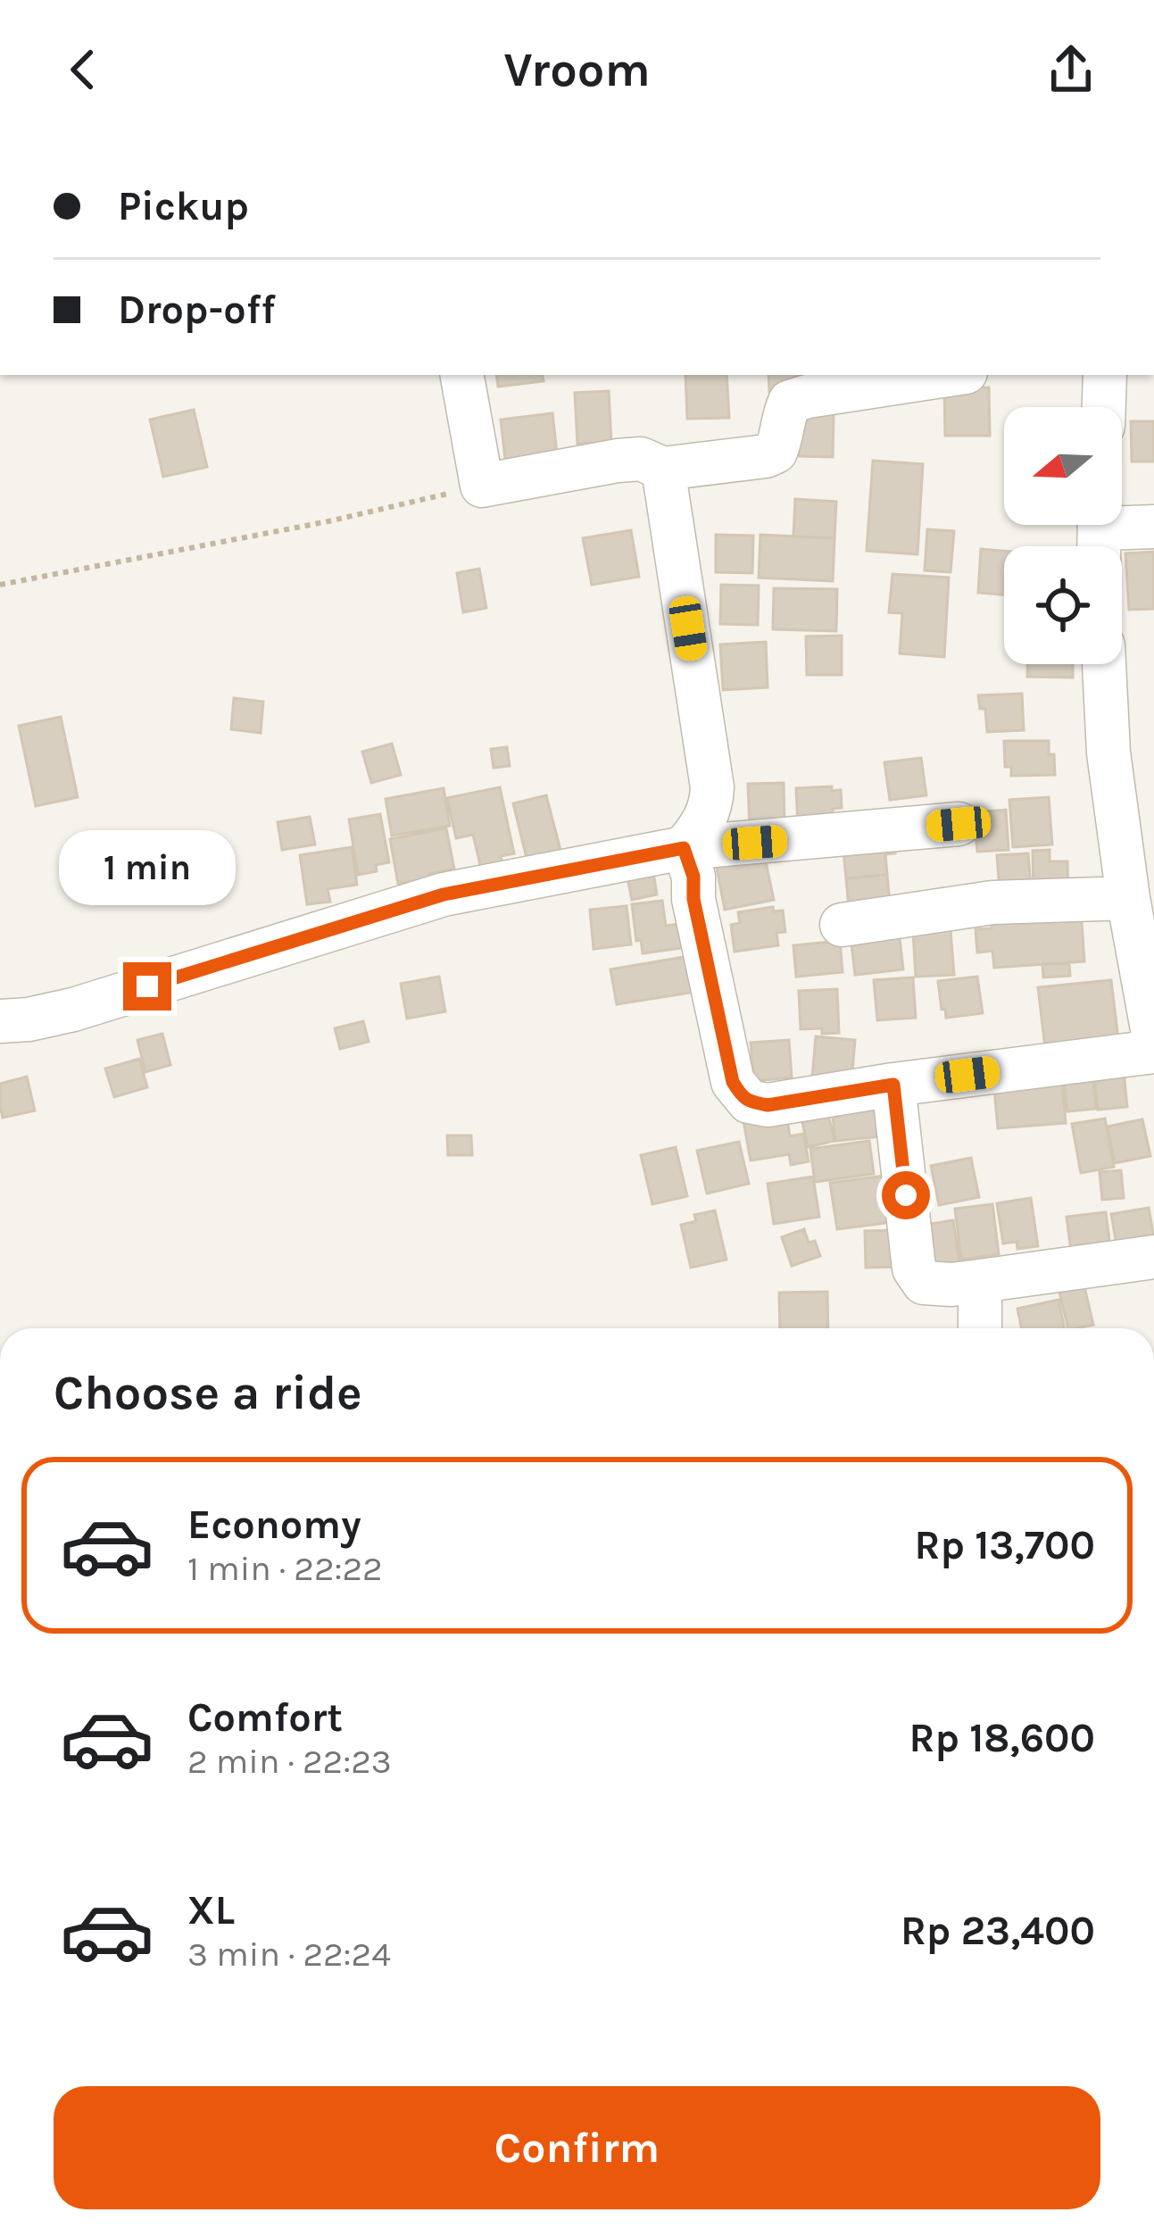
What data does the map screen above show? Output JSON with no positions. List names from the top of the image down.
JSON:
{
  "north": "left",
  "page": {
    "header": "Vroom",
    "banner": ["Pickup", "Drop-off"],
    "bubble": "1 min",
    "heading": "Choose a ride",
    "list": [
      {
        "name": "Economy",
        "note": "1 min · 22:22",
        "value": "Rp 13,700"
      },
      {
        "name": "Comfort",
        "note": "2 min · 22:23",
        "value": "Rp 18,600"
      },
      {
        "name": "XL",
        "note": "3 min · 22:24",
        "value": "Rp 23,400"
      }
    ],
    "buttons": "Confirm"
  }
}
